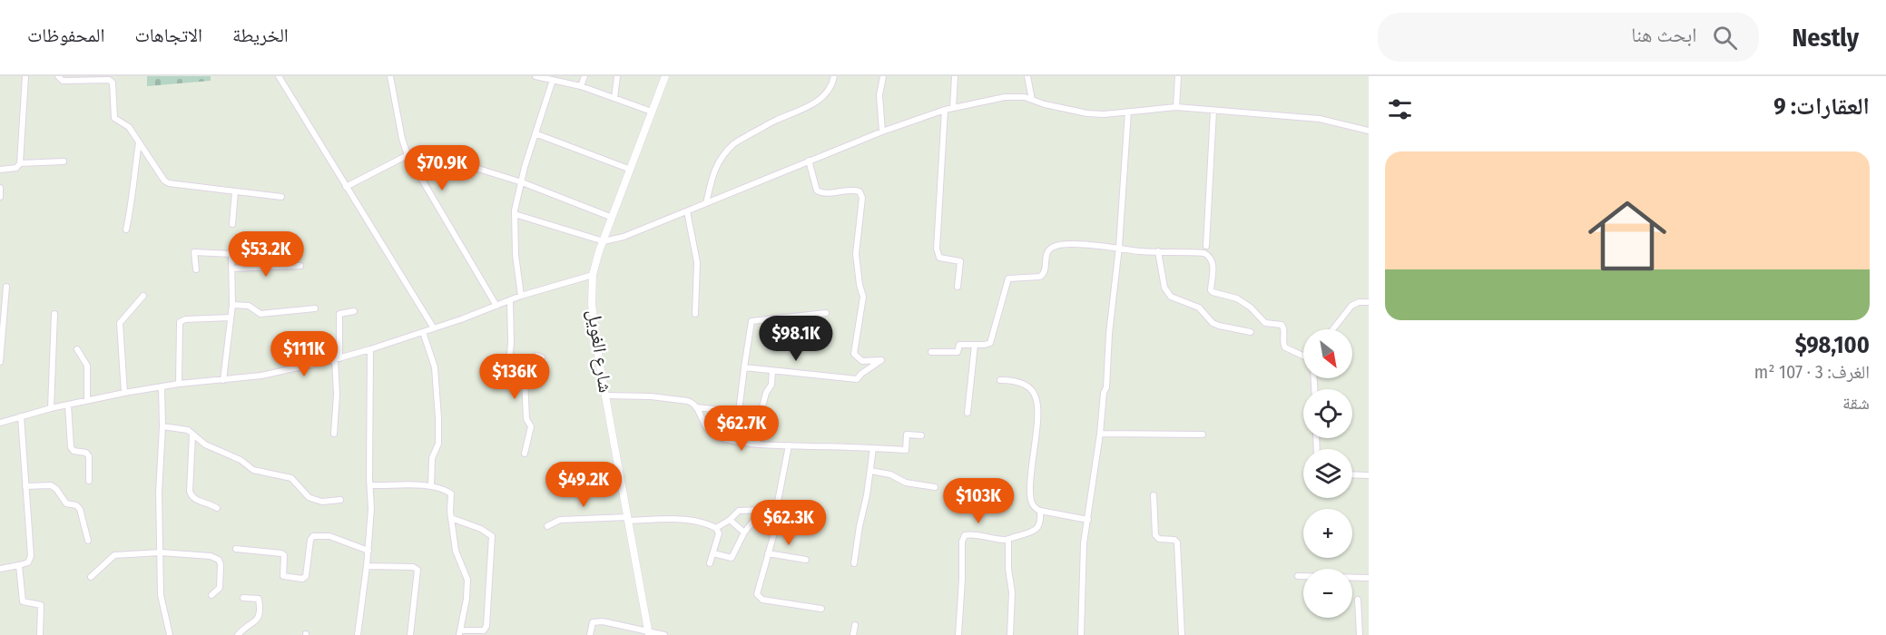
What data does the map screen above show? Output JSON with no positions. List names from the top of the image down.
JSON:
{
  "streets": {
    "street": ["شارع الغويل"]
  },
  "north": "bottom right",
  "page": {
    "header": "Nestly",
    "search": "ابحث هنا",
    "nav": ["الخريطة", "الاتجاهات", "المحفوظات"],
    "heading": "العقارات: 9",
    "list": [
      {
        "name": "$98,100",
        "note": "الغرف: 3 · 107 m² · شقة"
      }
    ],
    "price": [
      "$70.9K",
      "$53.2K",
      "$98.1K",
      "$111K",
      "$136K",
      "$62.7K",
      "$49.2K",
      "$103K",
      "$62.3K"
    ],
    "map_buttons": ["+", "−"]
  }
}
